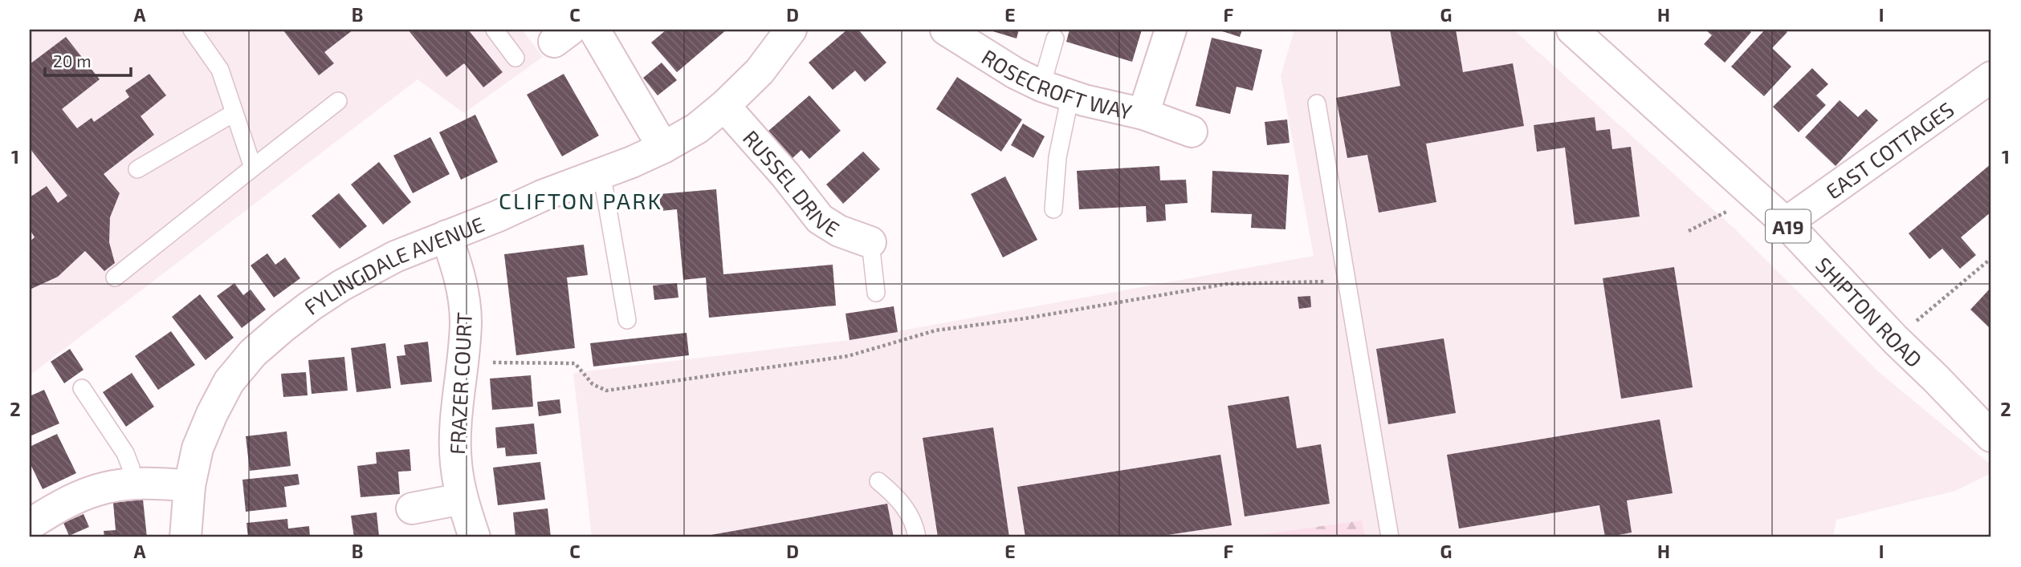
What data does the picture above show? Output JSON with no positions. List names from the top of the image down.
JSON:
{
  "streets": {
    "street": [
      "ROSECROFT WAY",
      "EAST COTTAGES",
      "RUSSEL DRIVE",
      "A19",
      "FYLINGDALE AVENUE",
      "SHIPTON ROAD",
      "FRAZER COURT"
    ]
  },
  "crossings": [
    ["EAST COTTAGES", "SHIPTON ROAD"],
    ["RUSSEL DRIVE", "FYLINGDALE AVENUE"],
    ["FYLINGDALE AVENUE", "FRAZER COURT"]
  ],
  "districts": ["CLIFTON PARK"],
  "scale_bar": "20 m",
  "grid": {
    "columns": [
      "A",
      "B",
      "C",
      "D",
      "E",
      "F",
      "G",
      "H",
      "I"
    ],
    "rows": ["1", "2"]
  }
}
